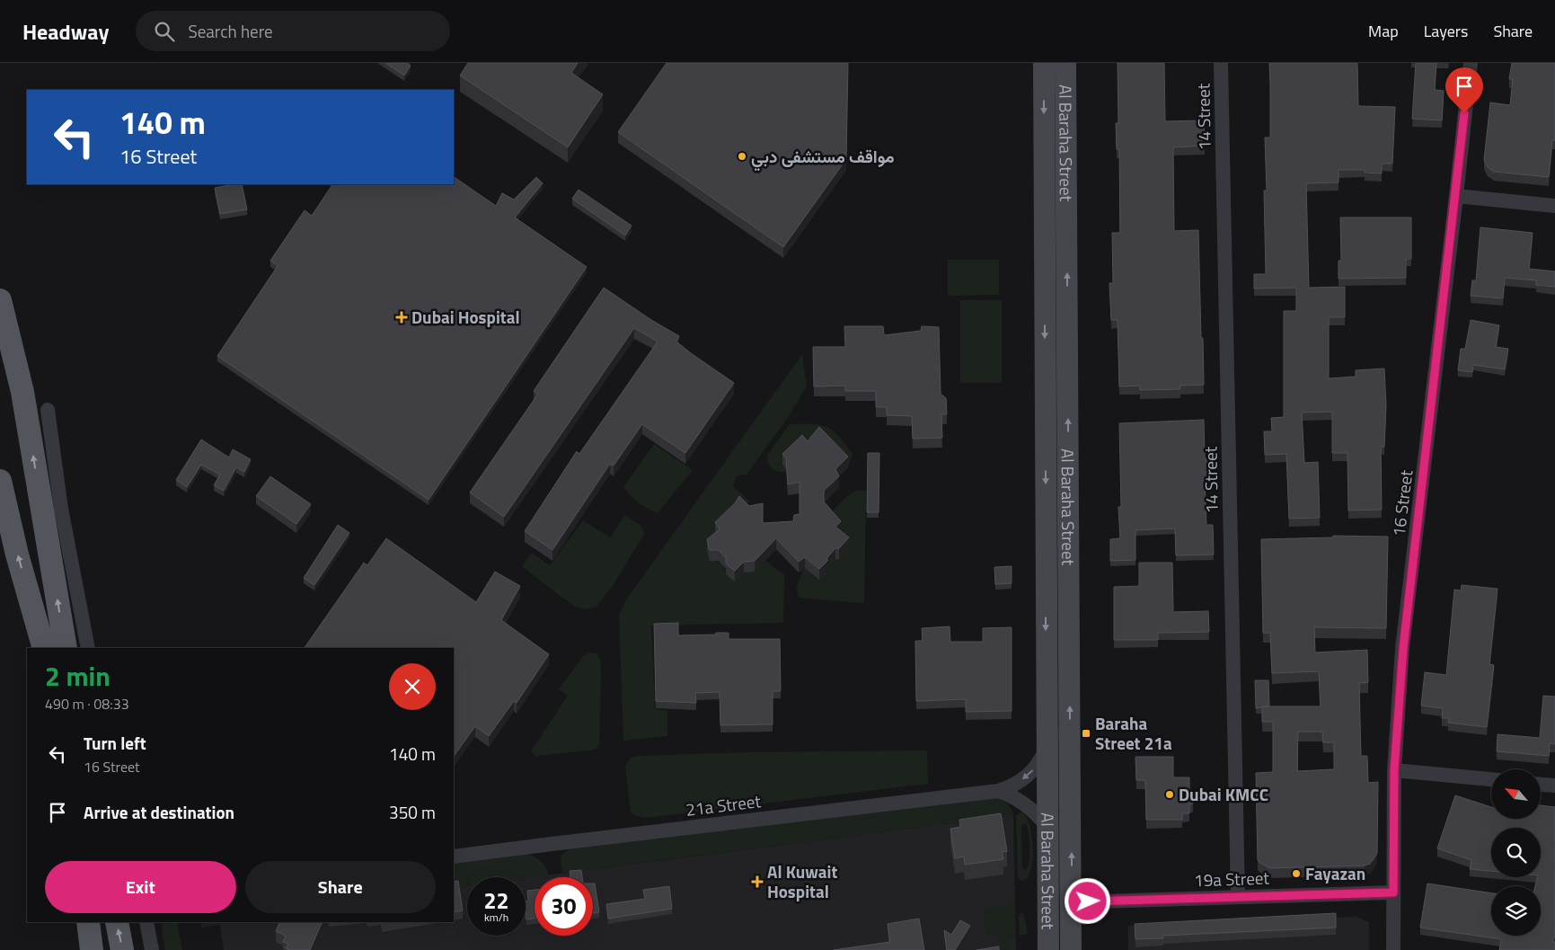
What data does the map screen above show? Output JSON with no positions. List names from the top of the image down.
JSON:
{
  "streets": {
    "street": [
      "14 Street",
      "Al Baraha Street",
      "16 Street",
      "21a Street",
      "19a Street"
    ]
  },
  "crossings": [
    ["14 Street", "19a Street"],
    ["Al Baraha Street", "21a Street"],
    ["Al Baraha Street", "19a Street"],
    ["16 Street", "19a Street"]
  ],
  "places": {
    "other": ["مواقف مستشفى دبي", "Dubai KMCC", "Fayazan"],
    "health": ["Dubai Hospital", "Al Kuwait Hospital"],
    "transit": ["Baraha Street 21a"]
  },
  "north": "top left",
  "page": {
    "header": "Headway",
    "search": "Search here",
    "nav": ["Map", "Layers", "Share"],
    "turn": ["140 m", "16 Street"],
    "heading": ["2 min", "490 m · 08:33"],
    "list": [
      {
        "name": "Turn left",
        "note": "16 Street",
        "value": "140 m"
      },
      {
        "name": "Arrive at destination",
        "value": "350 m"
      }
    ],
    "buttons": ["Exit", "Share"],
    "speed": "22 km/h",
    "limit": "30"
  }
}
